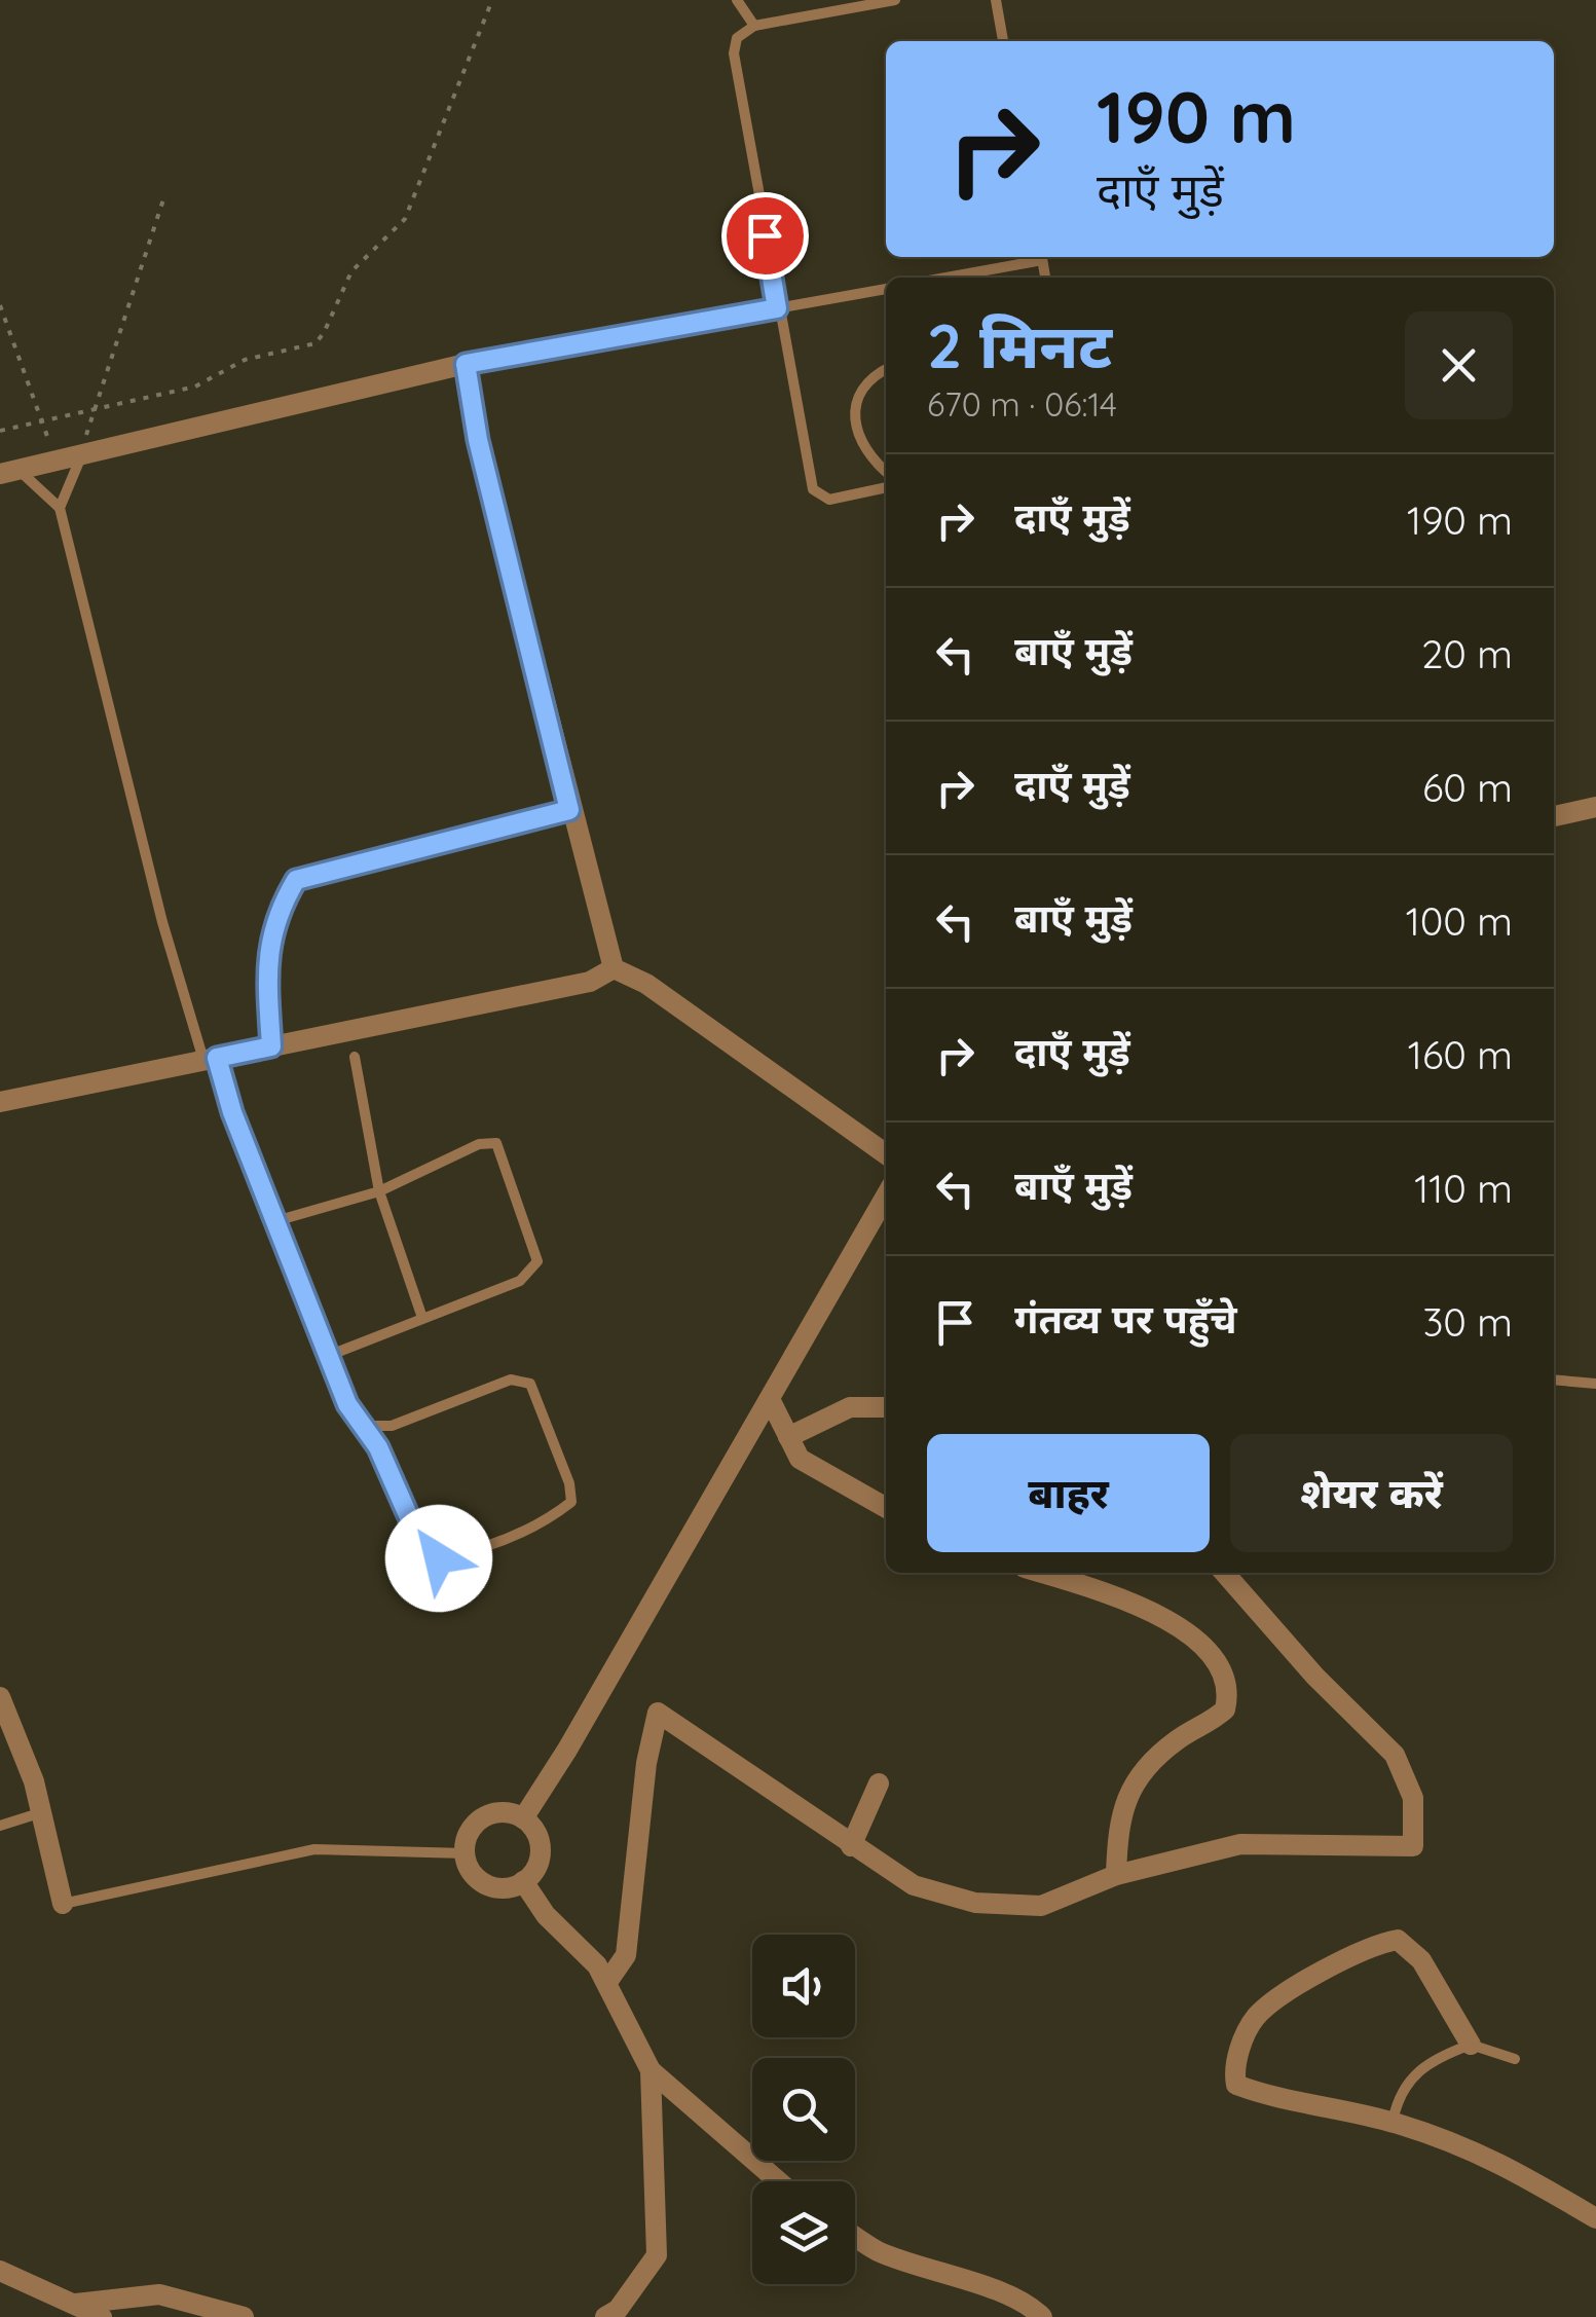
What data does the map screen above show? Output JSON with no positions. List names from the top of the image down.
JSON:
{
  "page": {
    "turn": ["190 m", "दाएँ मुड़ें"],
    "heading": ["2 मिनट", "670 m · 06:14"],
    "list": [
      {
        "name": "दाएँ मुड़ें",
        "value": "190 m"
      },
      {
        "name": "बाएँ मुड़ें",
        "value": "20 m"
      },
      {
        "name": "दाएँ मुड़ें",
        "value": "60 m"
      },
      {
        "name": "बाएँ मुड़ें",
        "value": "100 m"
      },
      {
        "name": "दाएँ मुड़ें",
        "value": "160 m"
      },
      {
        "name": "बाएँ मुड़ें",
        "value": "110 m"
      },
      {
        "name": "गंतव्य पर पहुँचे",
        "value": "30 m"
      }
    ],
    "buttons": ["बाहर", "शेयर करें"]
  }
}
